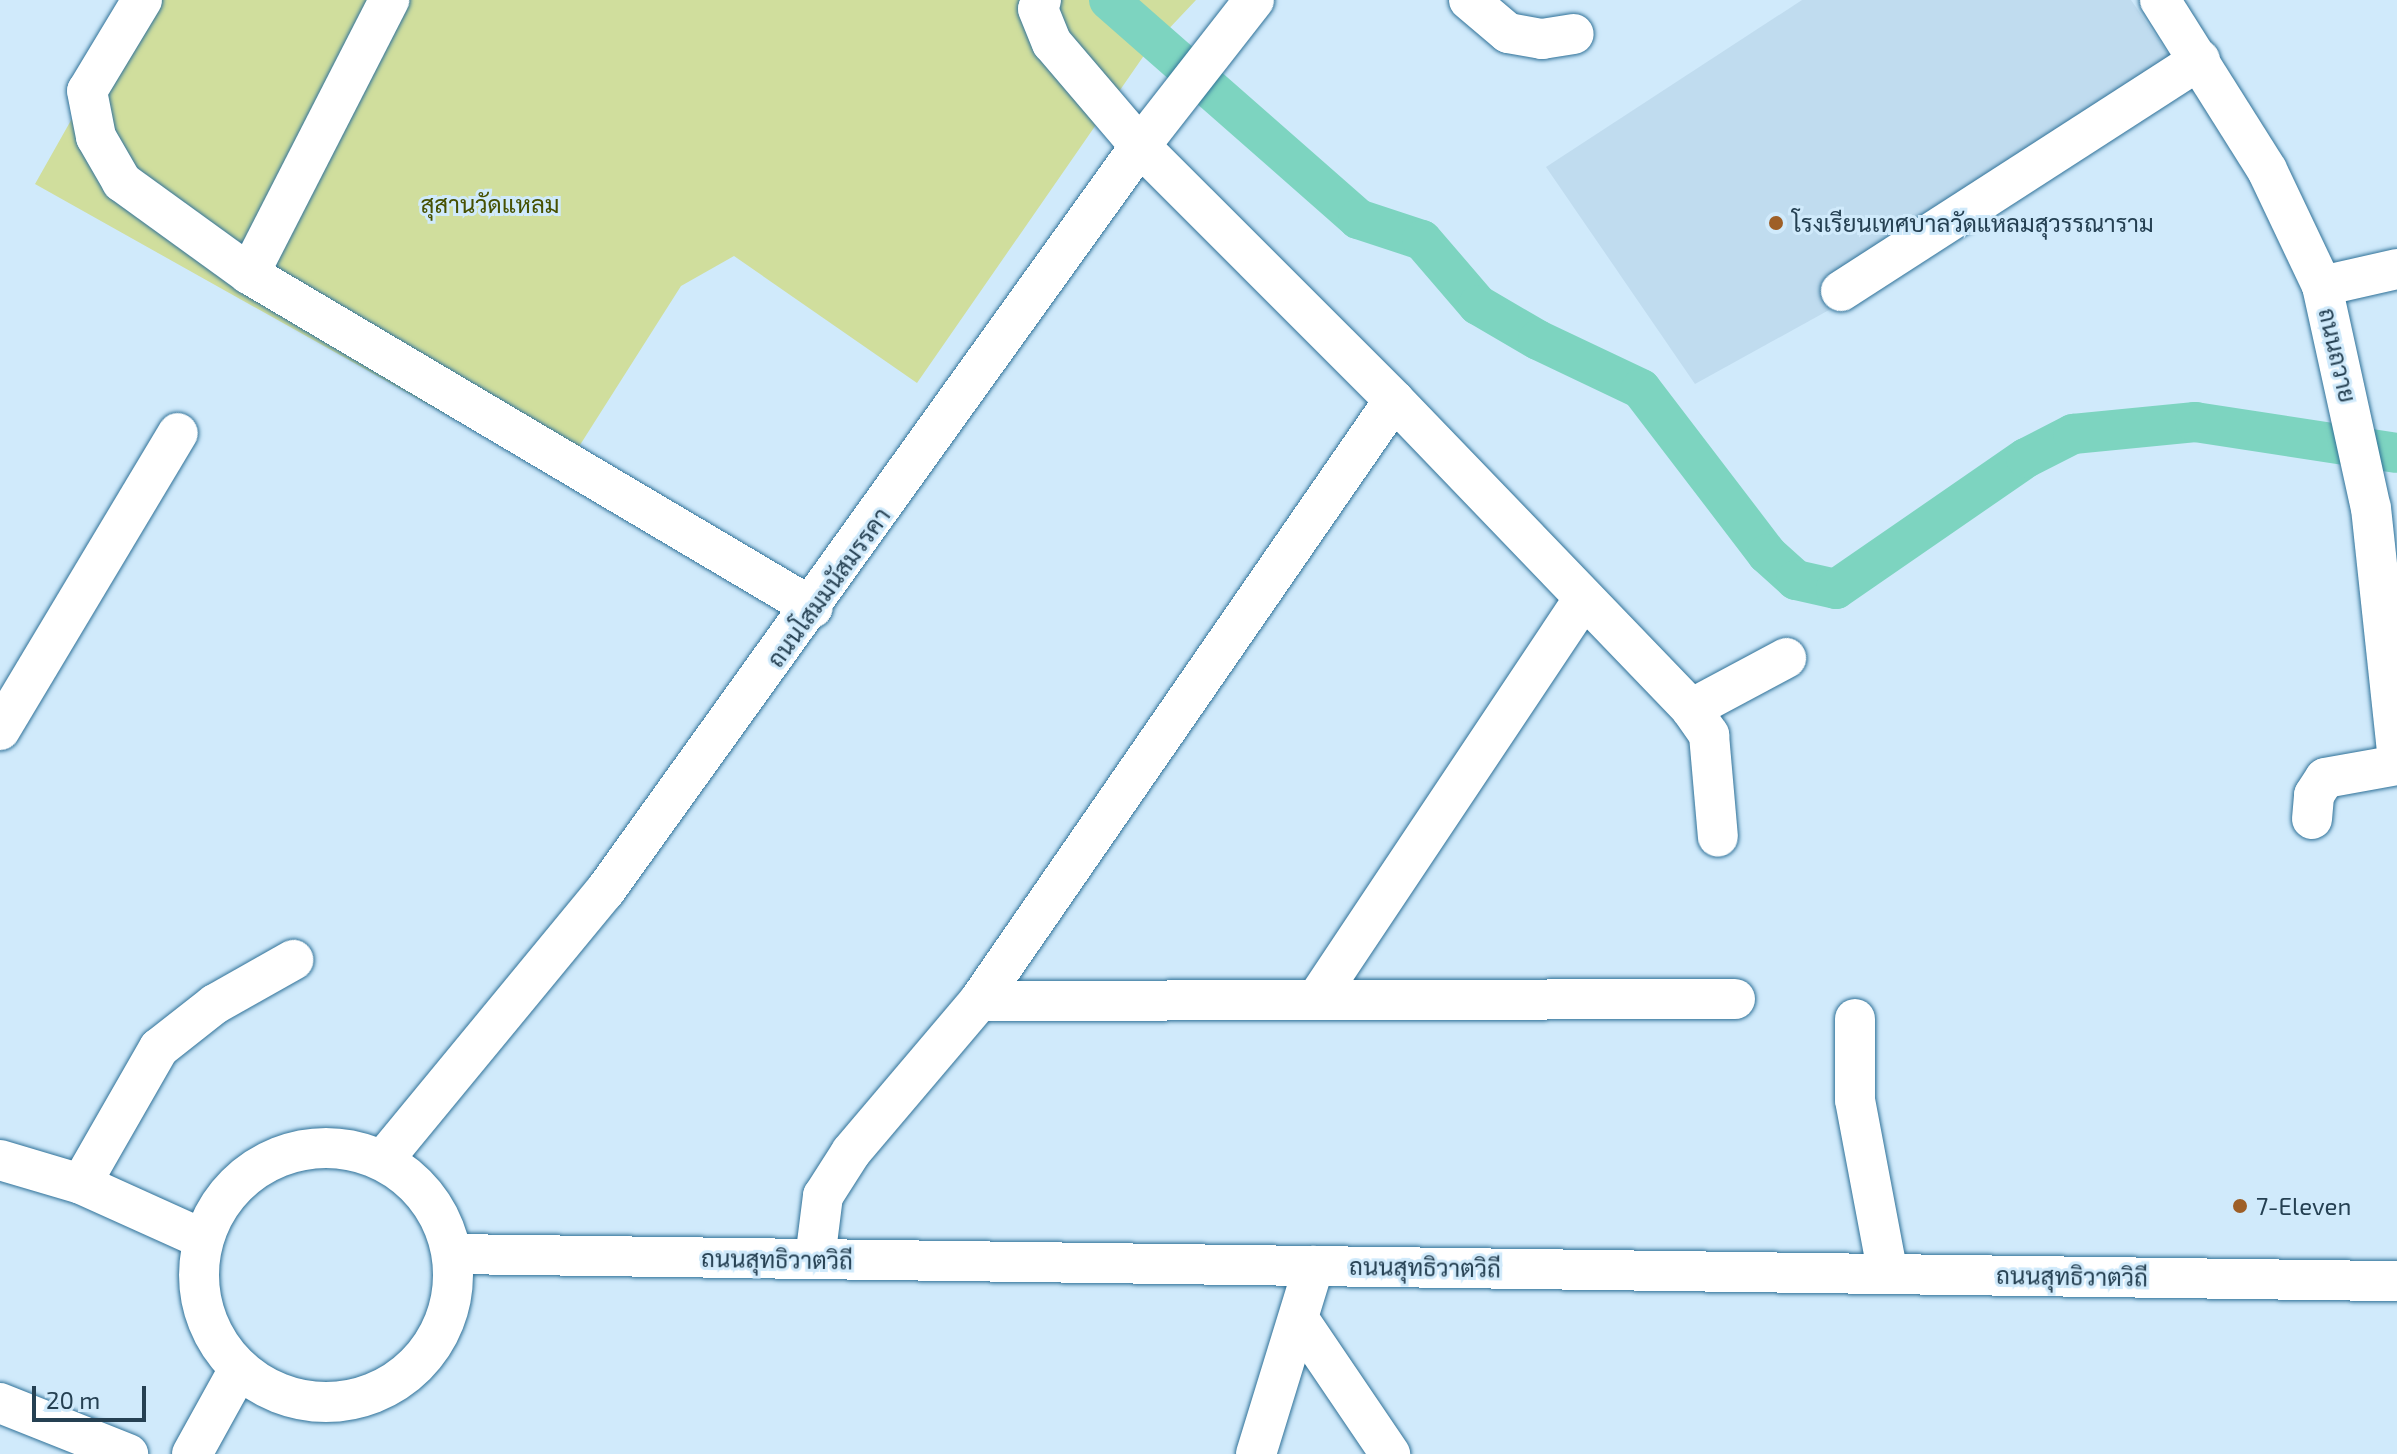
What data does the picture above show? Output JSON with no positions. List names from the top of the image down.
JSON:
{
  "streets": {
    "street": ["ถนนถวาย", "ถนนโสมมนัสมรรคา", "ถนนสุทธิวาตวิถี"]
  },
  "crossings": [
    ["ถนนโสมมนัสมรรคา", "ถนนสุทธิวาตวิถี"]
  ],
  "parks": ["สุสานวัดแหลม"],
  "places": ["โรงเรียนเทศบาลวัดแหลมสุวรรณาราม", "7-Eleven"],
  "scale_bar": "20 m"
}
